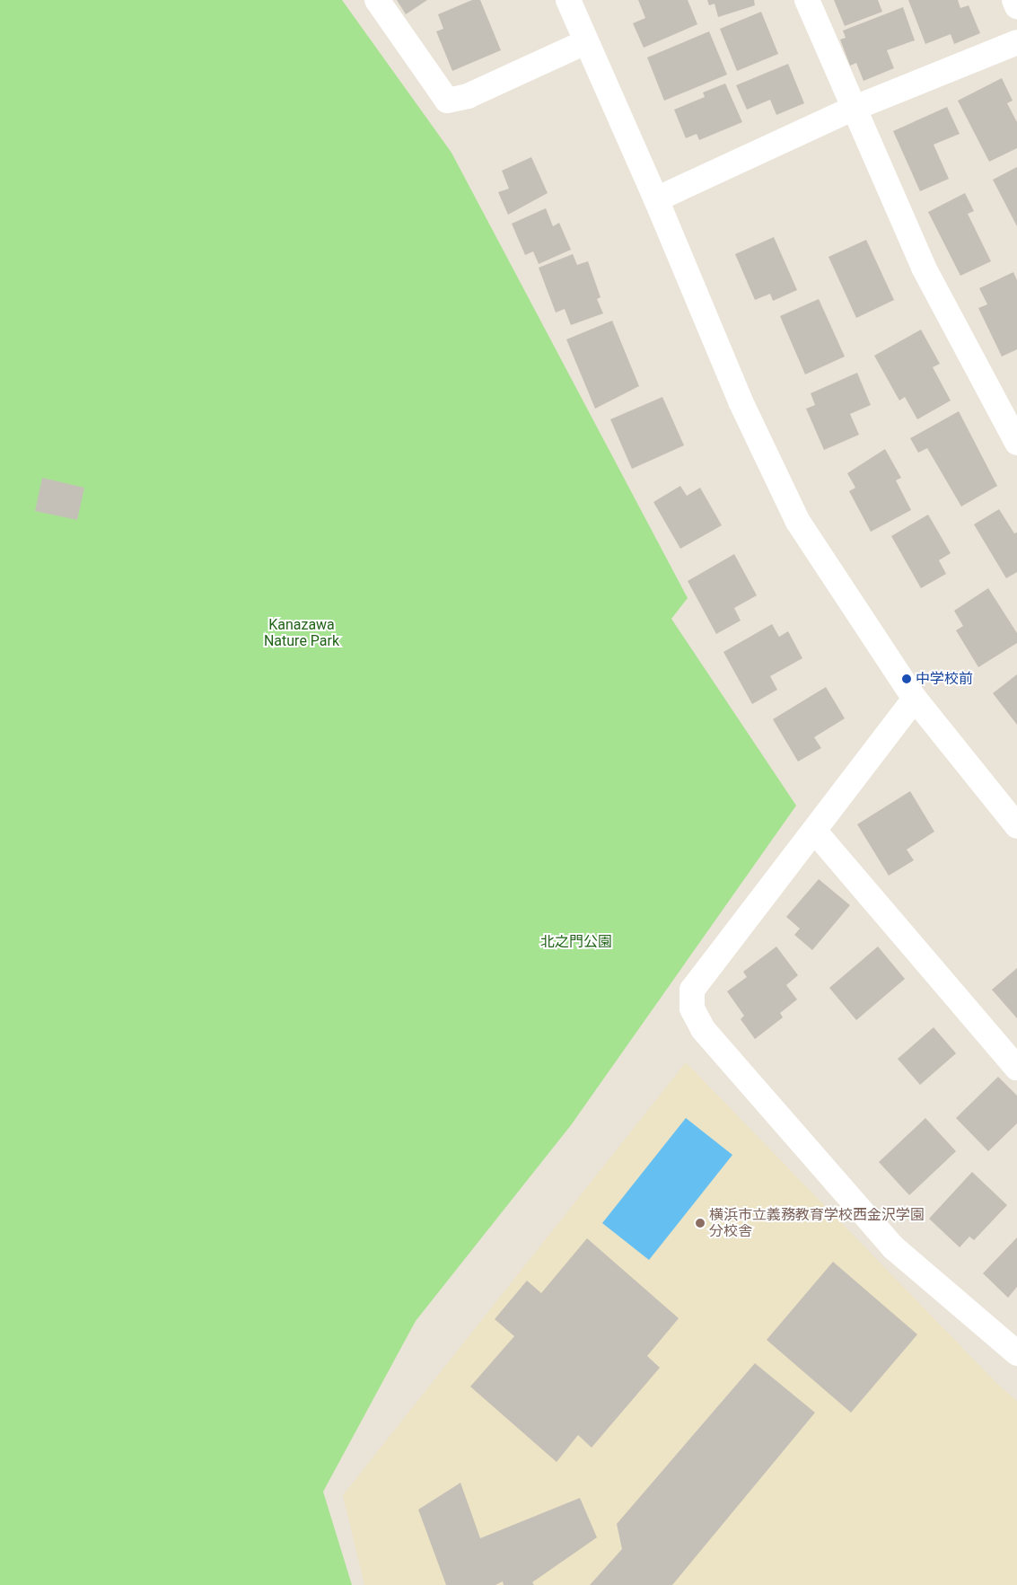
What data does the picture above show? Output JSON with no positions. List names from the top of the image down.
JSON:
{
  "parks": ["Kanazawa Nature Park", "北之門公園"],
  "places": ["中学校前", "横浜市立義務教育学校西金沢学園 分校舎"]
}
